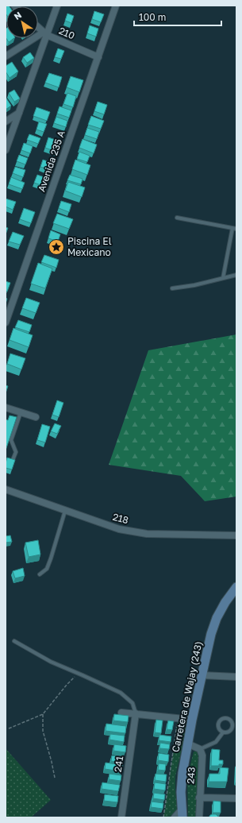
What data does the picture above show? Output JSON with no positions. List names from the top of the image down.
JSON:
{
  "streets": {
    "main road": ["Carretera de Wajay (243)"],
    "street": [
      "210",
      "Avenida 235 A",
      "218",
      "241",
      "243"
    ]
  },
  "crossings": [
    ["210", "Avenida 235 A"]
  ],
  "places": {
    "place": ["Piscina El Mexicano"]
  },
  "scale_bar": "100 m",
  "north": "top left"
}
